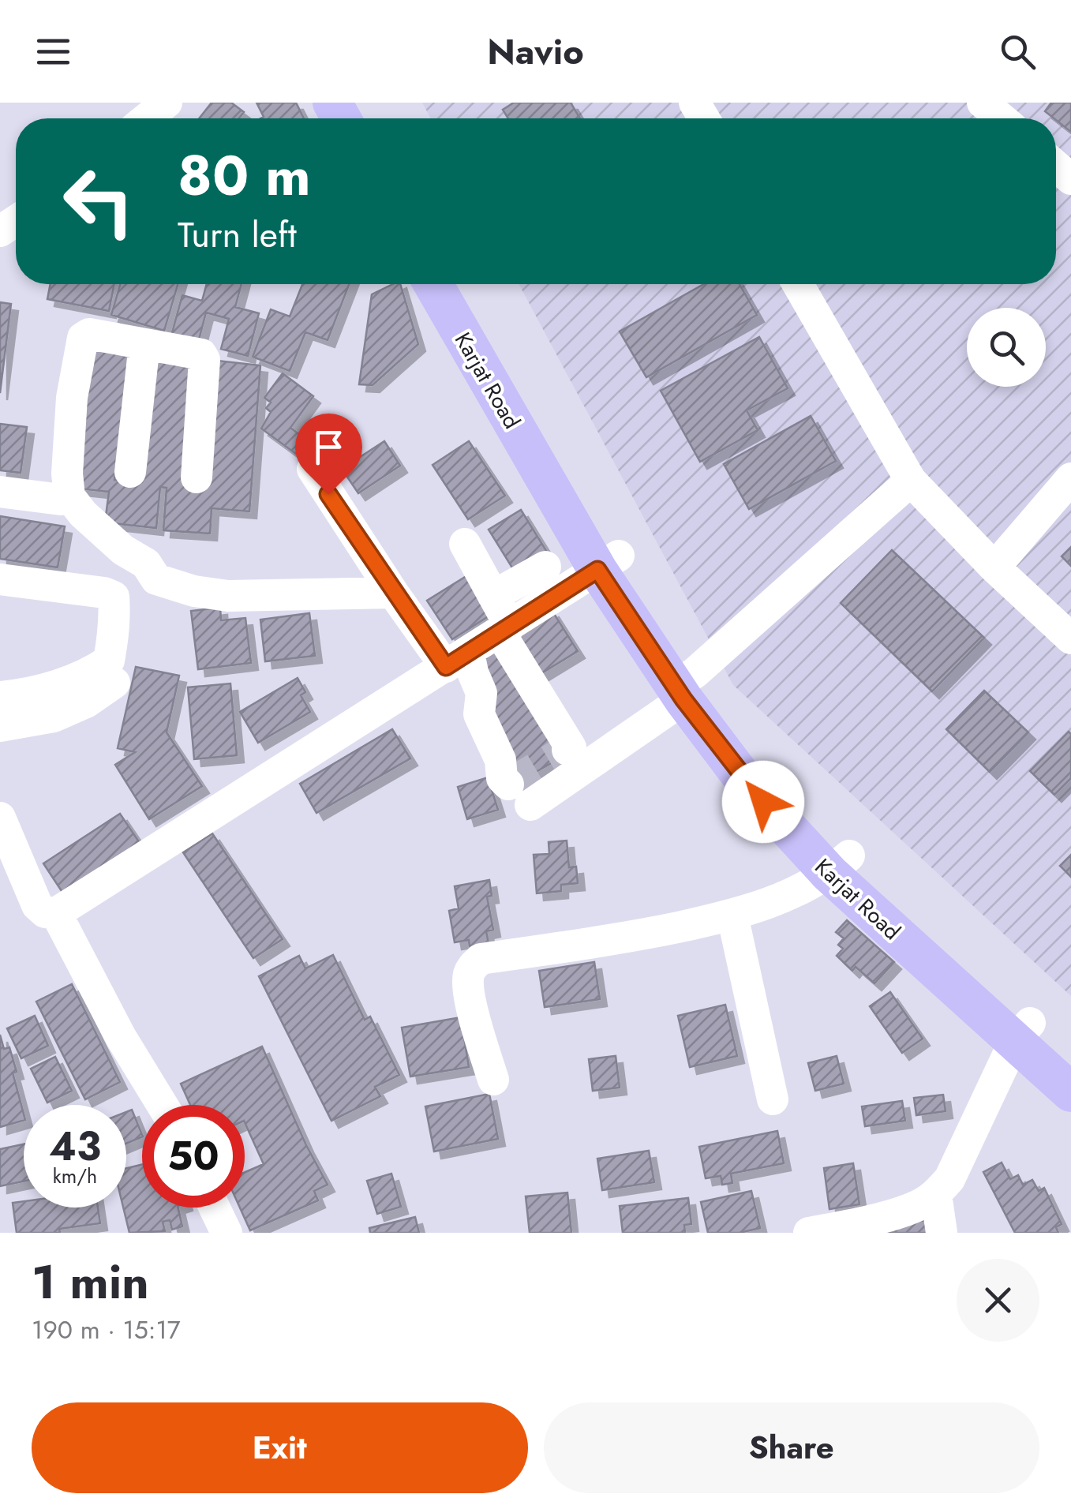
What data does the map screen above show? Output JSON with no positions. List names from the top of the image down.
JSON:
{
  "streets": {
    "main road": ["Karjat Road"]
  },
  "page": {
    "header": "Navio",
    "turn": ["80 m", "Turn left"],
    "speed": "43 km/h",
    "limit": "50",
    "heading": ["1 min", "190 m · 15:17"],
    "buttons": ["Exit", "Share"]
  }
}
